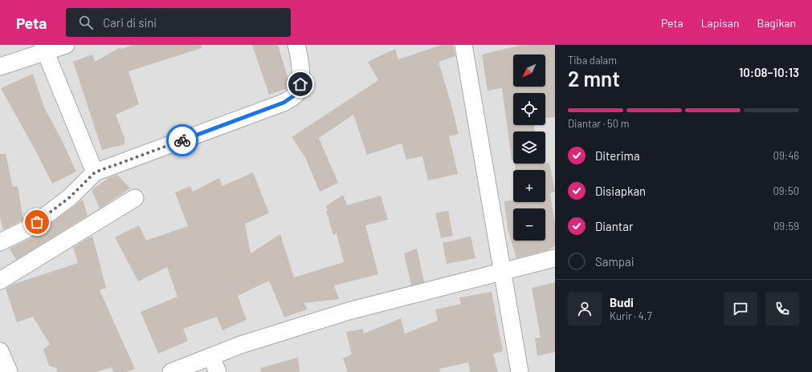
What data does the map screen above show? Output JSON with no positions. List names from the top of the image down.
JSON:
{
  "north": "bottom left",
  "page": {
    "header": "Peta",
    "search": "Cari di sini",
    "nav": ["Peta", "Lapisan", "Bagikan"],
    "heading": ["2 mnt", "Tiba dalam", "10:08–10:13"],
    "panel": ["Budi", "Kurir · 4.7"],
    "map_buttons": ["+", "−"],
    "bar": "Diantar · 50 m",
    "list": [
      ["Diterima", "09:46"],
      ["Disiapkan", "09:50"],
      ["Diantar", "09:59"],
      "Sampai"
    ]
  }
}
